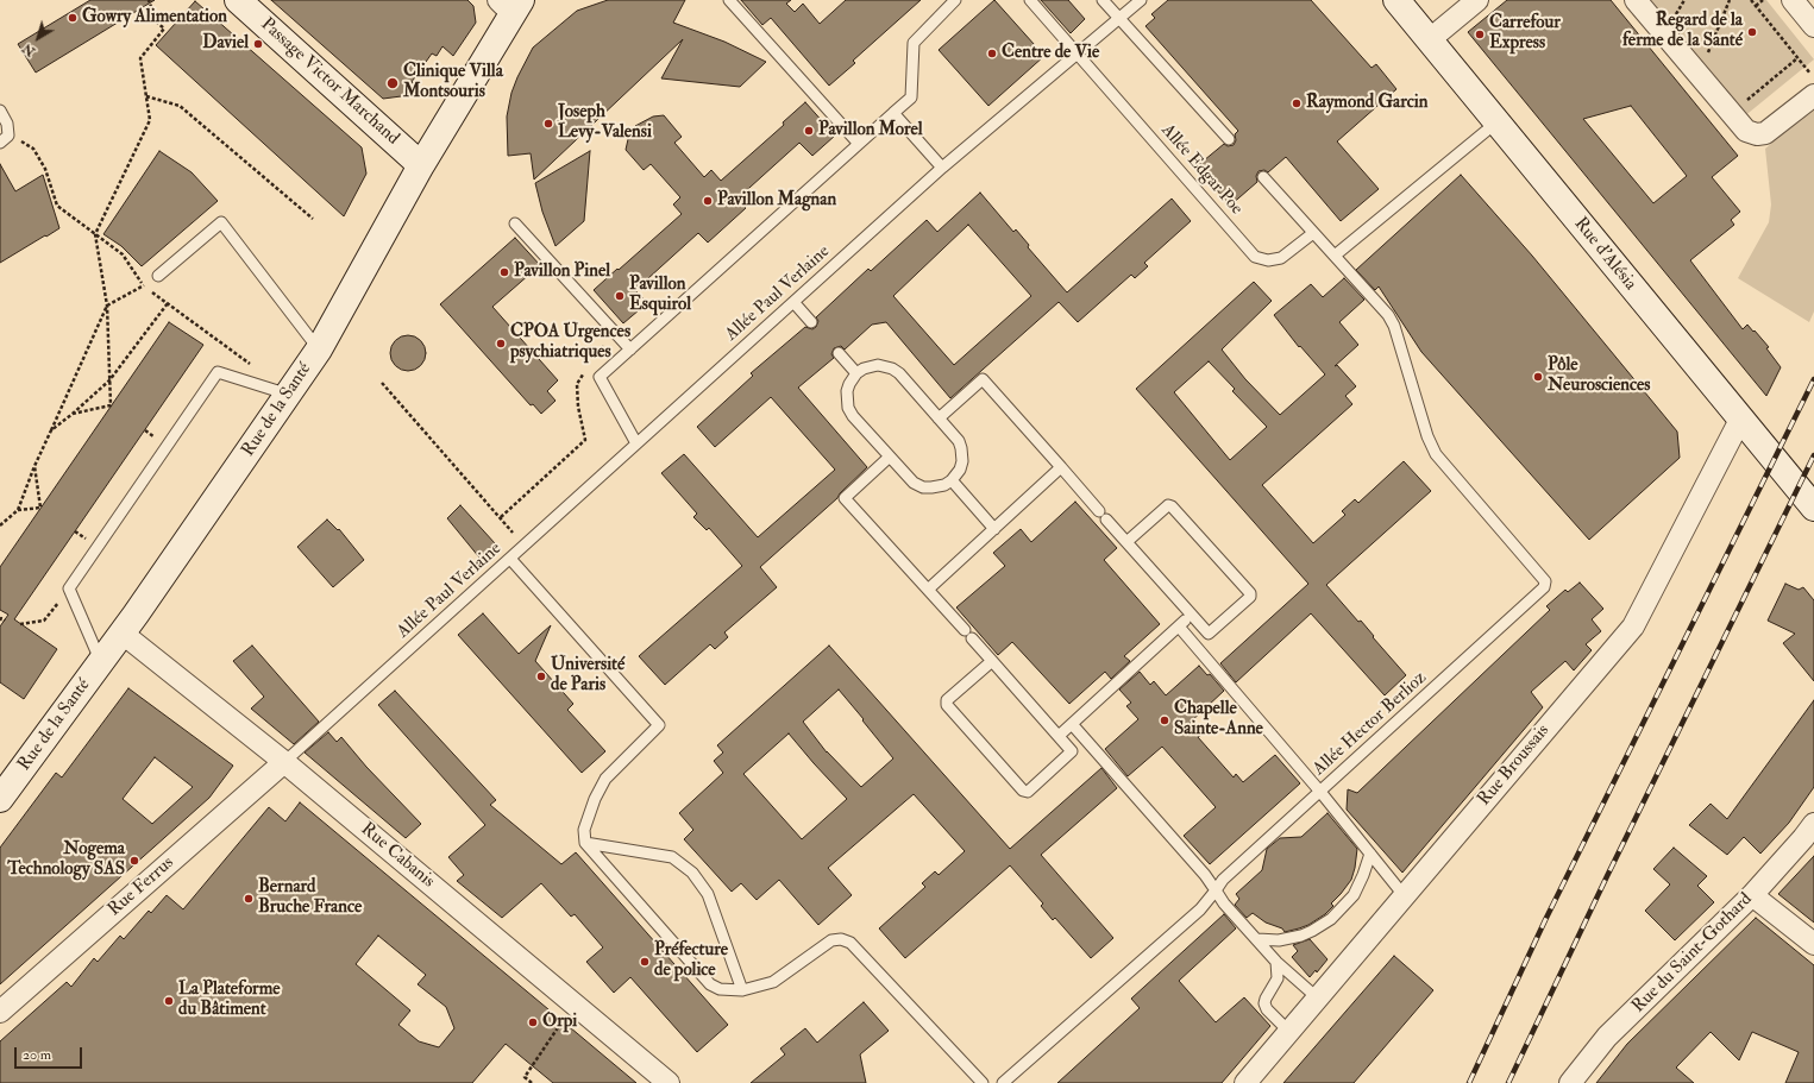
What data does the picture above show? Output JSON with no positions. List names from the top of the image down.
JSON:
{
  "streets": {
    "street": [
      "Passage Victor Marchand",
      "Rue d'Alésia",
      "Rue de la Santé",
      "Rue Broussais",
      "Rue Cabanis",
      "Rue Ferrus",
      "Rue du Saint-Gothard"
    ],
    "lane": ["Allée Edgar Poe", "Allée Paul Verlaine", "Allée Hector Berlioz"]
  },
  "crossings": [
    ["Passage Victor Marchand", "Rue de la Santé"],
    ["Allée Edgar Poe", "Allée Paul Verlaine"],
    ["Rue d'Alésia", "Rue Broussais"],
    ["Allée Paul Verlaine", "Rue Cabanis"],
    ["Allée Paul Verlaine", "Rue Ferrus"],
    ["Rue de la Santé", "Rue Cabanis"],
    ["Rue Cabanis", "Rue Ferrus"]
  ],
  "places": [
    "Gowry Alimentation",
    "Regard de la ferme de la Santé",
    "Carrefour Express",
    "Daviel",
    "Centre de Vie",
    "Clinique Villa Montsouris",
    "Raymond Garcin",
    "Joseph Levy-Valensi",
    "Pavillon Morel",
    "Pavillon Magnan",
    "Pavillon Pinel",
    "Pavillon Esquirol",
    "CPOA Urgences psychiatriques",
    "Pôle Neurosciences",
    "Université de Paris",
    "Chapelle Sainte-Anne",
    "Nogema Technology SAS",
    "Bernard Bruche France",
    "Préfecture de police",
    "La Plateforme du Bâtiment",
    "Orpi"
  ],
  "scale_bar": "20 m",
  "north": "bottom left"
}
